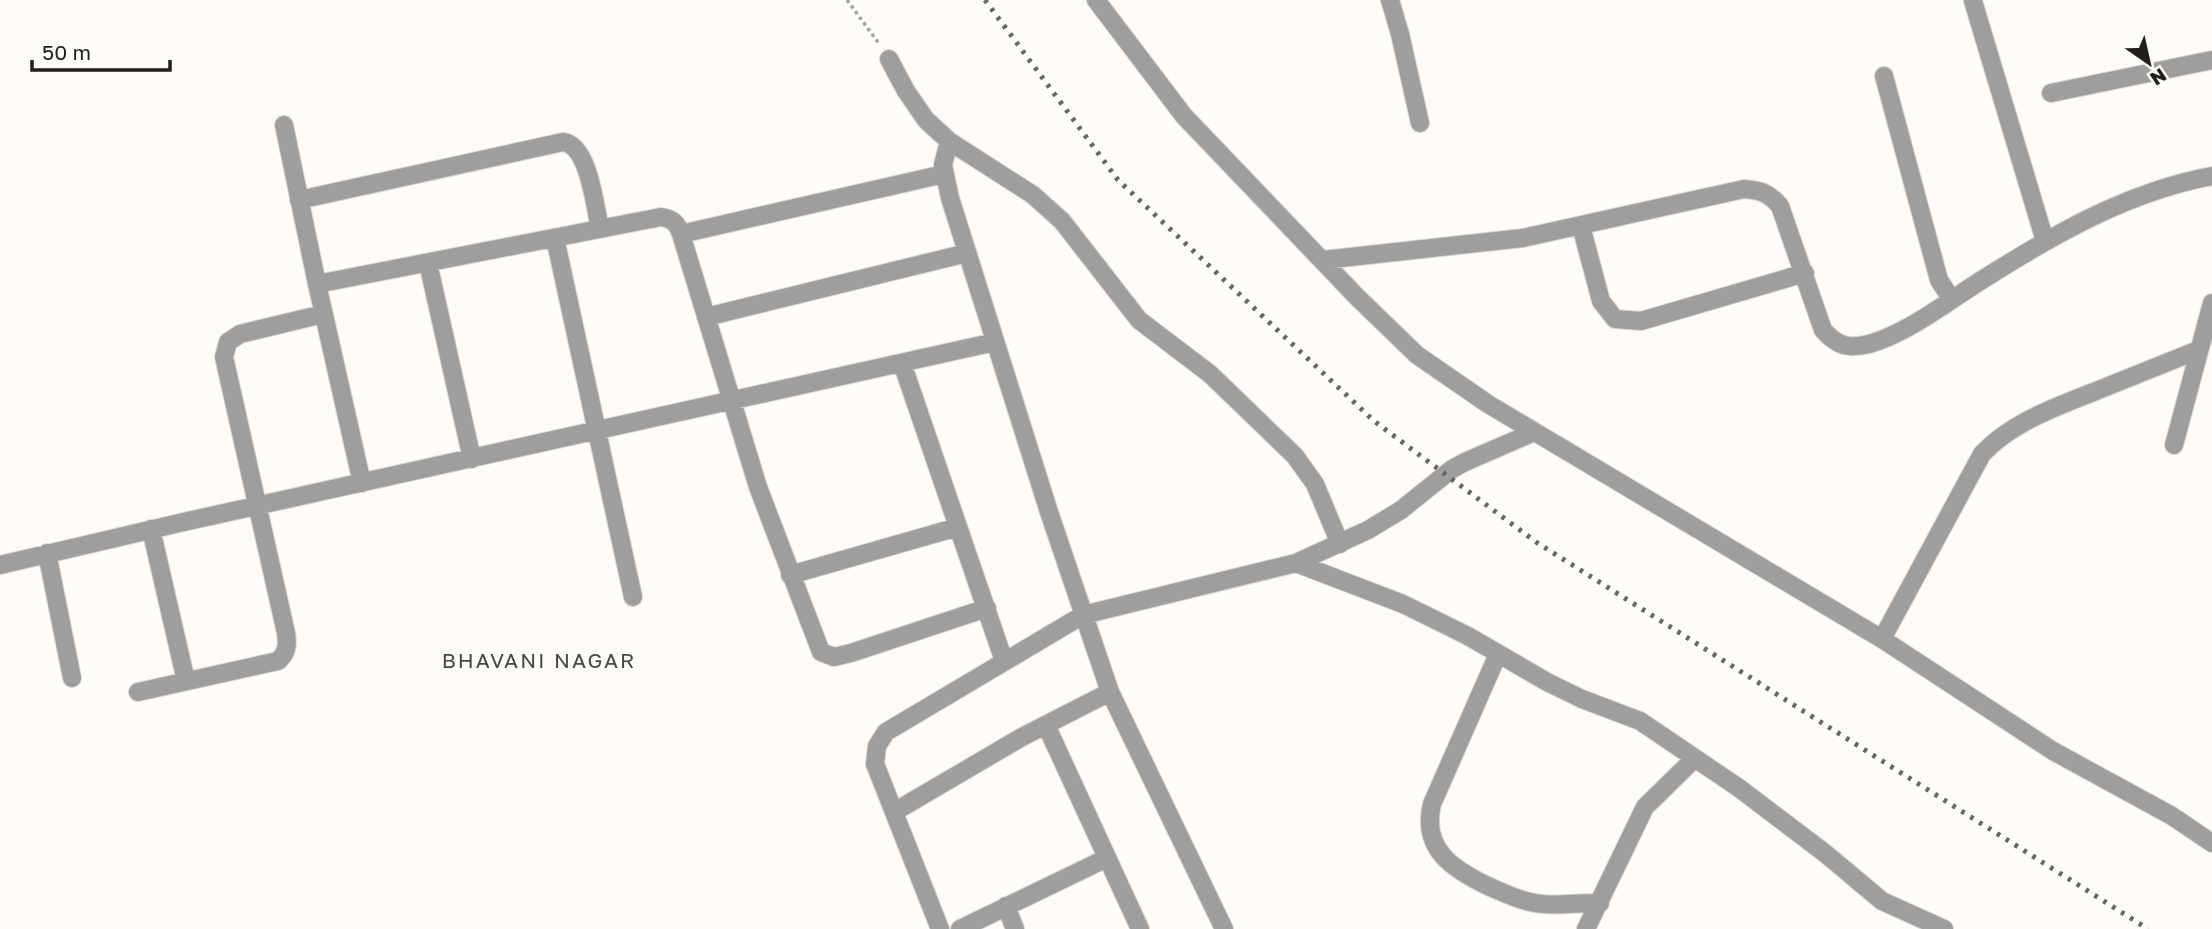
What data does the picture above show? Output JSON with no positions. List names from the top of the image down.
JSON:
{
  "districts": ["BHAVANI NAGAR"],
  "scale_bar": "50 m",
  "north": "bottom right"
}
